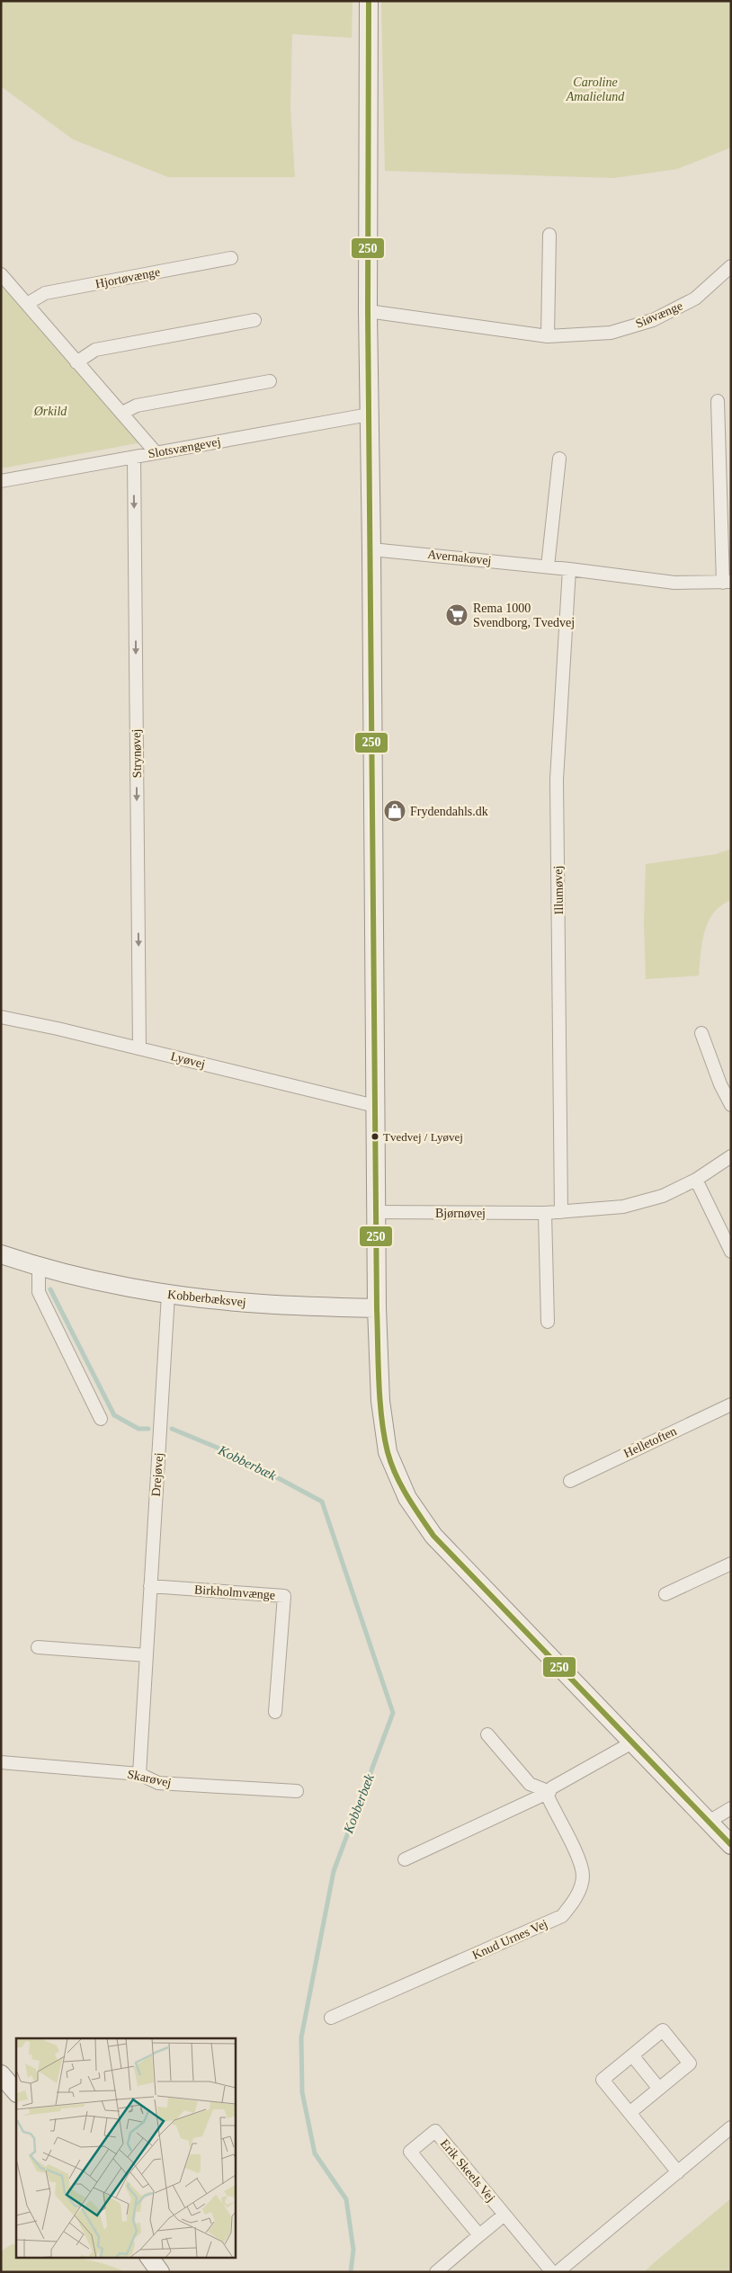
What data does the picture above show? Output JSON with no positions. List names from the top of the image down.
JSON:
{
  "streets": {
    "street": [
      "Hjortøvænge",
      "Siøvænge",
      "Slotsvængevej",
      "Avernakøvej",
      "Strynøvej",
      "Illumøvej",
      "Lyøvej",
      "Bjørnøvej",
      "Kobberbæksvej",
      "Helletoften",
      "Drejøvej",
      "Birkholmvænge",
      "Skarøvej",
      "Knud Urnes Vej",
      "Erik Skeels Vej"
    ]
  },
  "crossings": [
    ["Slotsvængevej", "Strynøvej"],
    ["Avernakøvej", "Illumøvej"],
    ["Strynøvej", "Lyøvej"],
    ["Illumøvej", "Bjørnøvej"],
    ["Kobberbæksvej", "Drejøvej"],
    ["Drejøvej", "Birkholmvænge"],
    ["Drejøvej", "Skarøvej"]
  ],
  "one_way": ["Strynøvej"],
  "water": ["Kobberbæk"],
  "parks": ["Caroline Amalielund", "Ørkild"],
  "places": {
    "supermarket": ["Rema 1000 Svendborg, Tvedvej"],
    "shop": ["Frydendahls.dk"],
    "other": ["Tvedvej / Lyøvej"]
  },
  "lines": ["transit line 250"]
}
